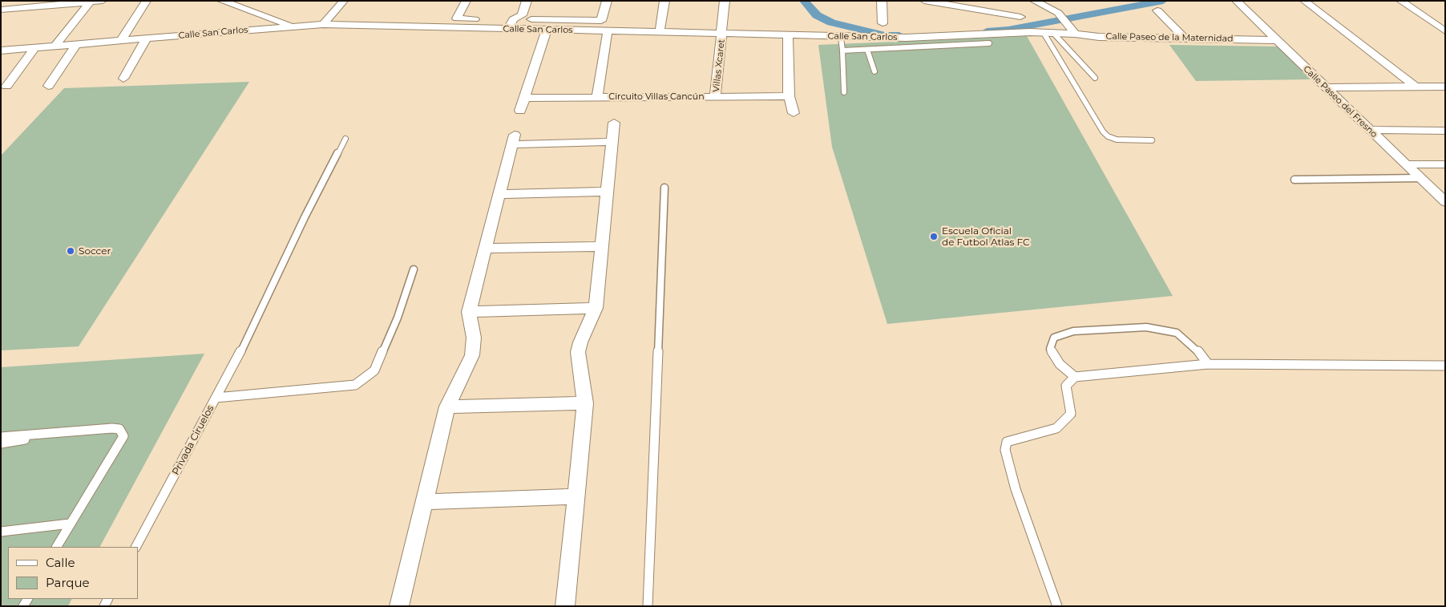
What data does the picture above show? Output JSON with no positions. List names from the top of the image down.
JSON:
{
  "streets": {
    "street": [
      "Calle San Carlos",
      "Calle Paseo de la Maternidad",
      "Villas Xcaret",
      "Circuito Villas Cancún",
      "Calle Paseo del Fresno"
    ],
    "lane": ["Privada Ciruelos"]
  },
  "crossings": [
    ["Calle San Carlos", "Calle Paseo de la Maternidad"],
    ["Calle San Carlos", "Villas Xcaret"],
    ["Calle Paseo de la Maternidad", "Calle Paseo del Fresno"],
    ["Villas Xcaret", "Circuito Villas Cancún"]
  ],
  "places": ["Escuela Oficial de Futbol Atlas FC", "Soccer"],
  "legend": ["Calle", "Parque"]
}
